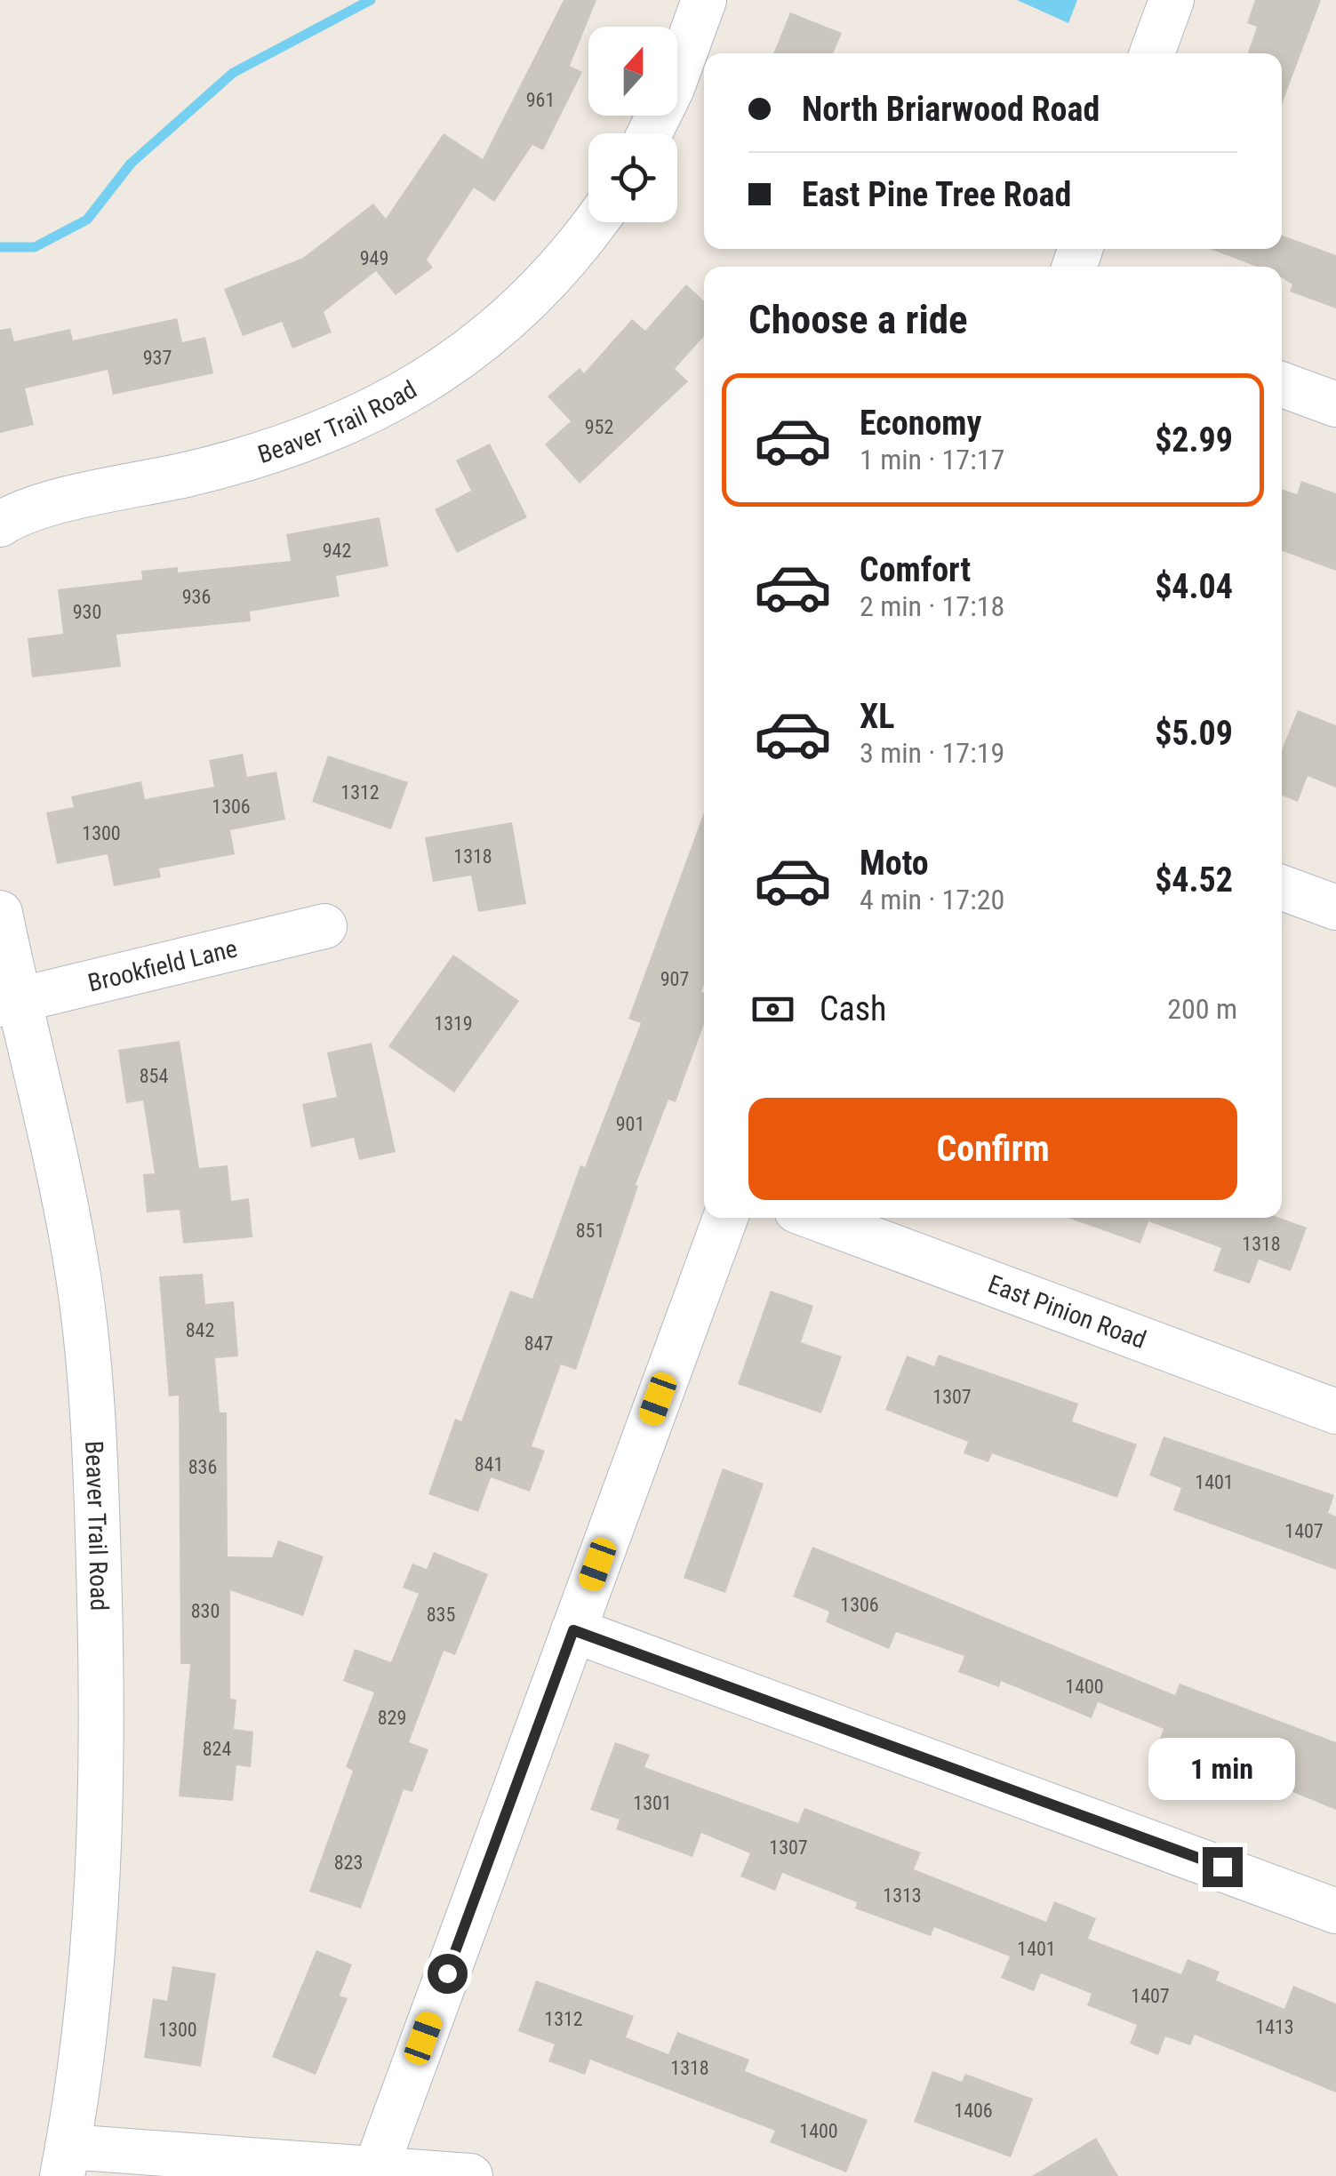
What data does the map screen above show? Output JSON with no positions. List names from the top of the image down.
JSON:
{
  "streets": {
    "street": ["Beaver Trail Road", "Brookfield Lane", "East Pinion Road"]
  },
  "crossings": [
    ["Beaver Trail Road", "Brookfield Lane"]
  ],
  "house_numbers": [
    "961",
    "949",
    "937",
    "952",
    "942",
    "936",
    "930",
    "1312",
    "1306",
    "1300",
    "1318",
    "907",
    "1319",
    "854",
    "901",
    "851",
    "1318",
    "842",
    "847",
    "1307",
    "841",
    "836",
    "1401",
    "1407",
    "1306",
    "830",
    "835",
    "1400",
    "829",
    "824",
    "1301",
    "1307",
    "823",
    "1313",
    "1401",
    "1407",
    "1312",
    "1413",
    "1300",
    "1318",
    "1406",
    "1400"
  ],
  "north": "top",
  "page": {
    "banner": ["North Briarwood Road", "East Pine Tree Road"],
    "heading": "Choose a ride",
    "list": [
      {
        "name": "Economy",
        "note": "1 min · 17:17",
        "value": "$2.99"
      },
      {
        "name": "Comfort",
        "note": "2 min · 17:18",
        "value": "$4.04"
      },
      {
        "name": "XL",
        "note": "3 min · 17:19",
        "value": "$5.09"
      },
      {
        "name": "Moto",
        "note": "4 min · 17:20",
        "value": "$4.52"
      }
    ],
    "pay": ["Cash", "200 m"],
    "buttons": "Confirm",
    "bubble": "1 min"
  }
}
